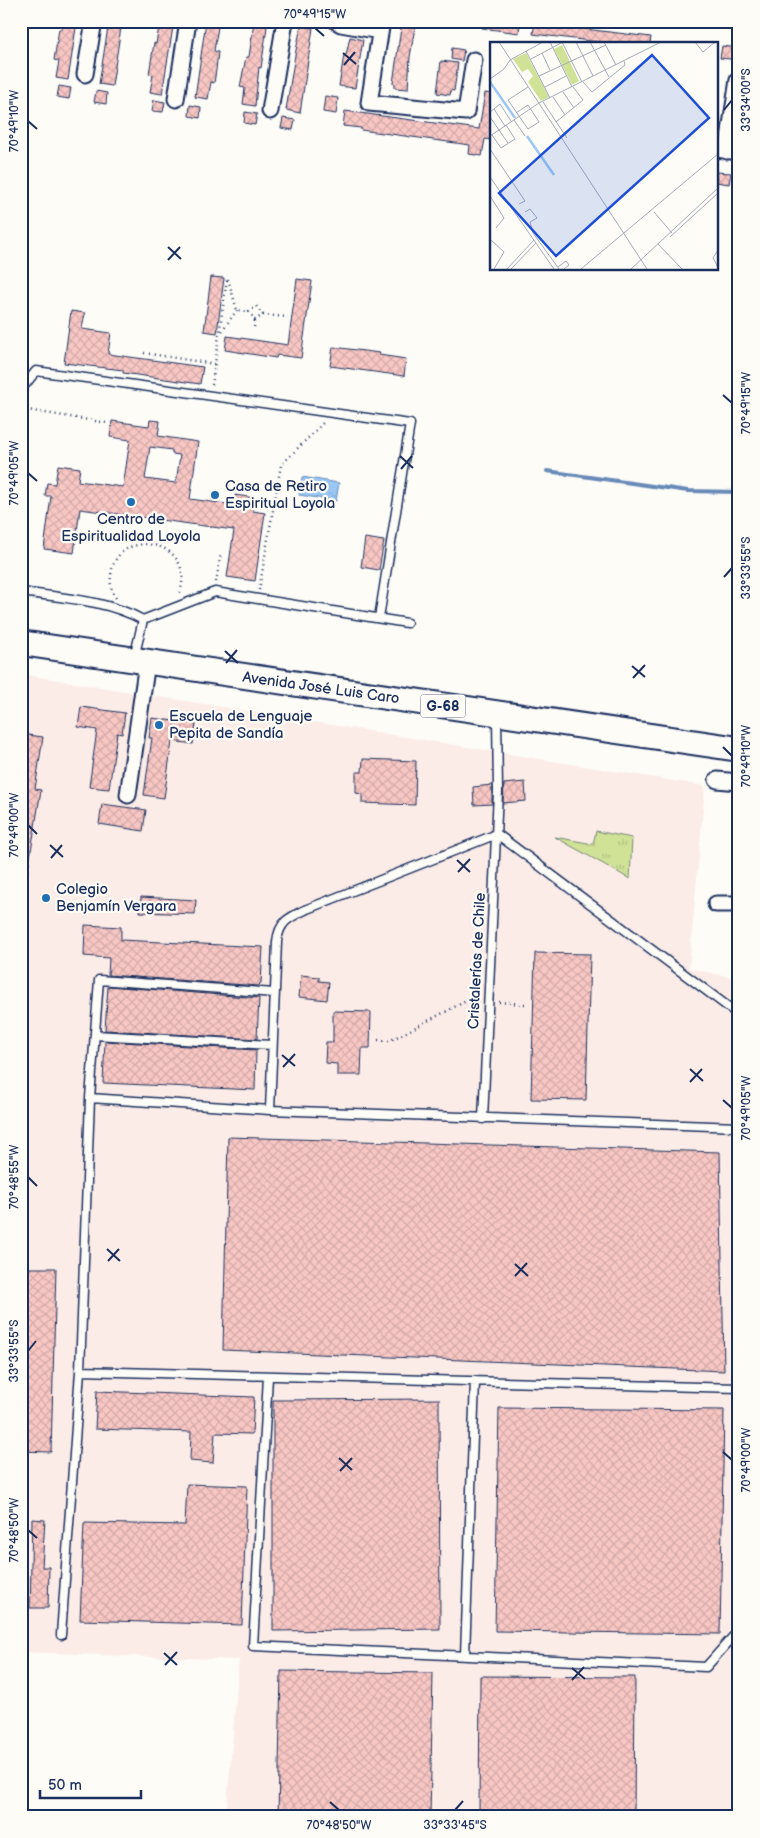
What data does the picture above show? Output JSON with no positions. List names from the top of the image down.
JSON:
{
  "streets": {
    "main road": ["Avenida José Luis Caro", "G-68"],
    "lane": ["Cristalerías de Chile"]
  },
  "crossings": [
    ["Avenida José Luis Caro", "Cristalerías de Chile"]
  ],
  "places": [
    "Casa de Retiro Espiritual Loyola",
    "Centro de Espiritualidad Loyola",
    "Escuela de Lenguaje Pepita de Sandía",
    "Colegio Benjamín Vergara"
  ],
  "scale_bar": "50 m",
  "coordinates": [
    "70°49'15\"W",
    "33°34'00\"S",
    "70°49'10\"W",
    "70°49'05\"W",
    "33°33'55\"S",
    "70°49'00\"W",
    "70°48'55\"W",
    "70°48'50\"W",
    "33°33'45\"S"
  ]
}
